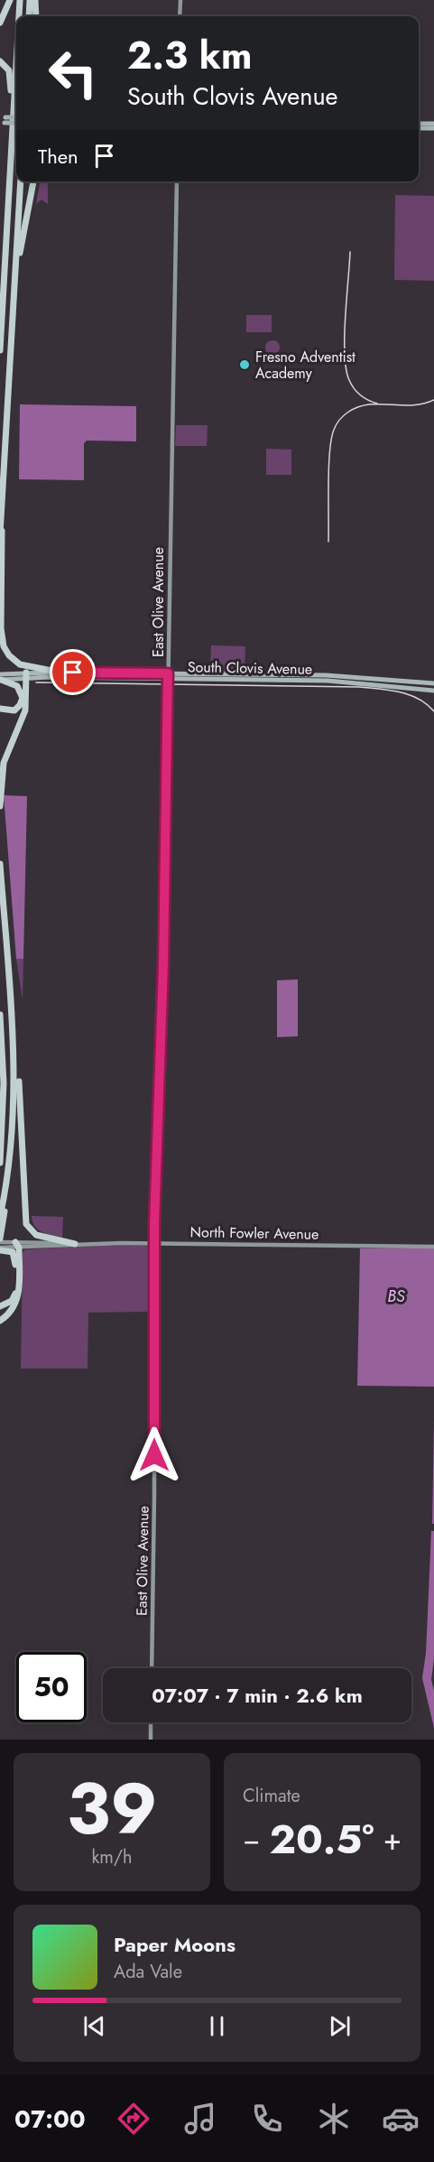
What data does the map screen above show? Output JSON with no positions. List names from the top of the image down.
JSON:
{
  "streets": {
    "main road": ["East Olive Avenue", "South Clovis Avenue", "North Fowler Avenue"]
  },
  "crossings": [
    ["East Olive Avenue", "South Clovis Avenue"],
    ["East Olive Avenue", "North Fowler Avenue"]
  ],
  "water": ["BS"],
  "places": ["Fresno Adventist Academy"],
  "page": {
    "turn": ["2.3 km", "South Clovis Avenue"],
    "then": "Then",
    "limit": "50",
    "trip": "07:07 · 7 min · 2.6 km",
    "tile": [
      ["39", "km/h"],
      "Climate"
    ],
    "heat": ["−", "20.5°", "+"],
    "song": ["Paper Moons", "Ada Vale"],
    "tabs": "07:00"
  }
}
